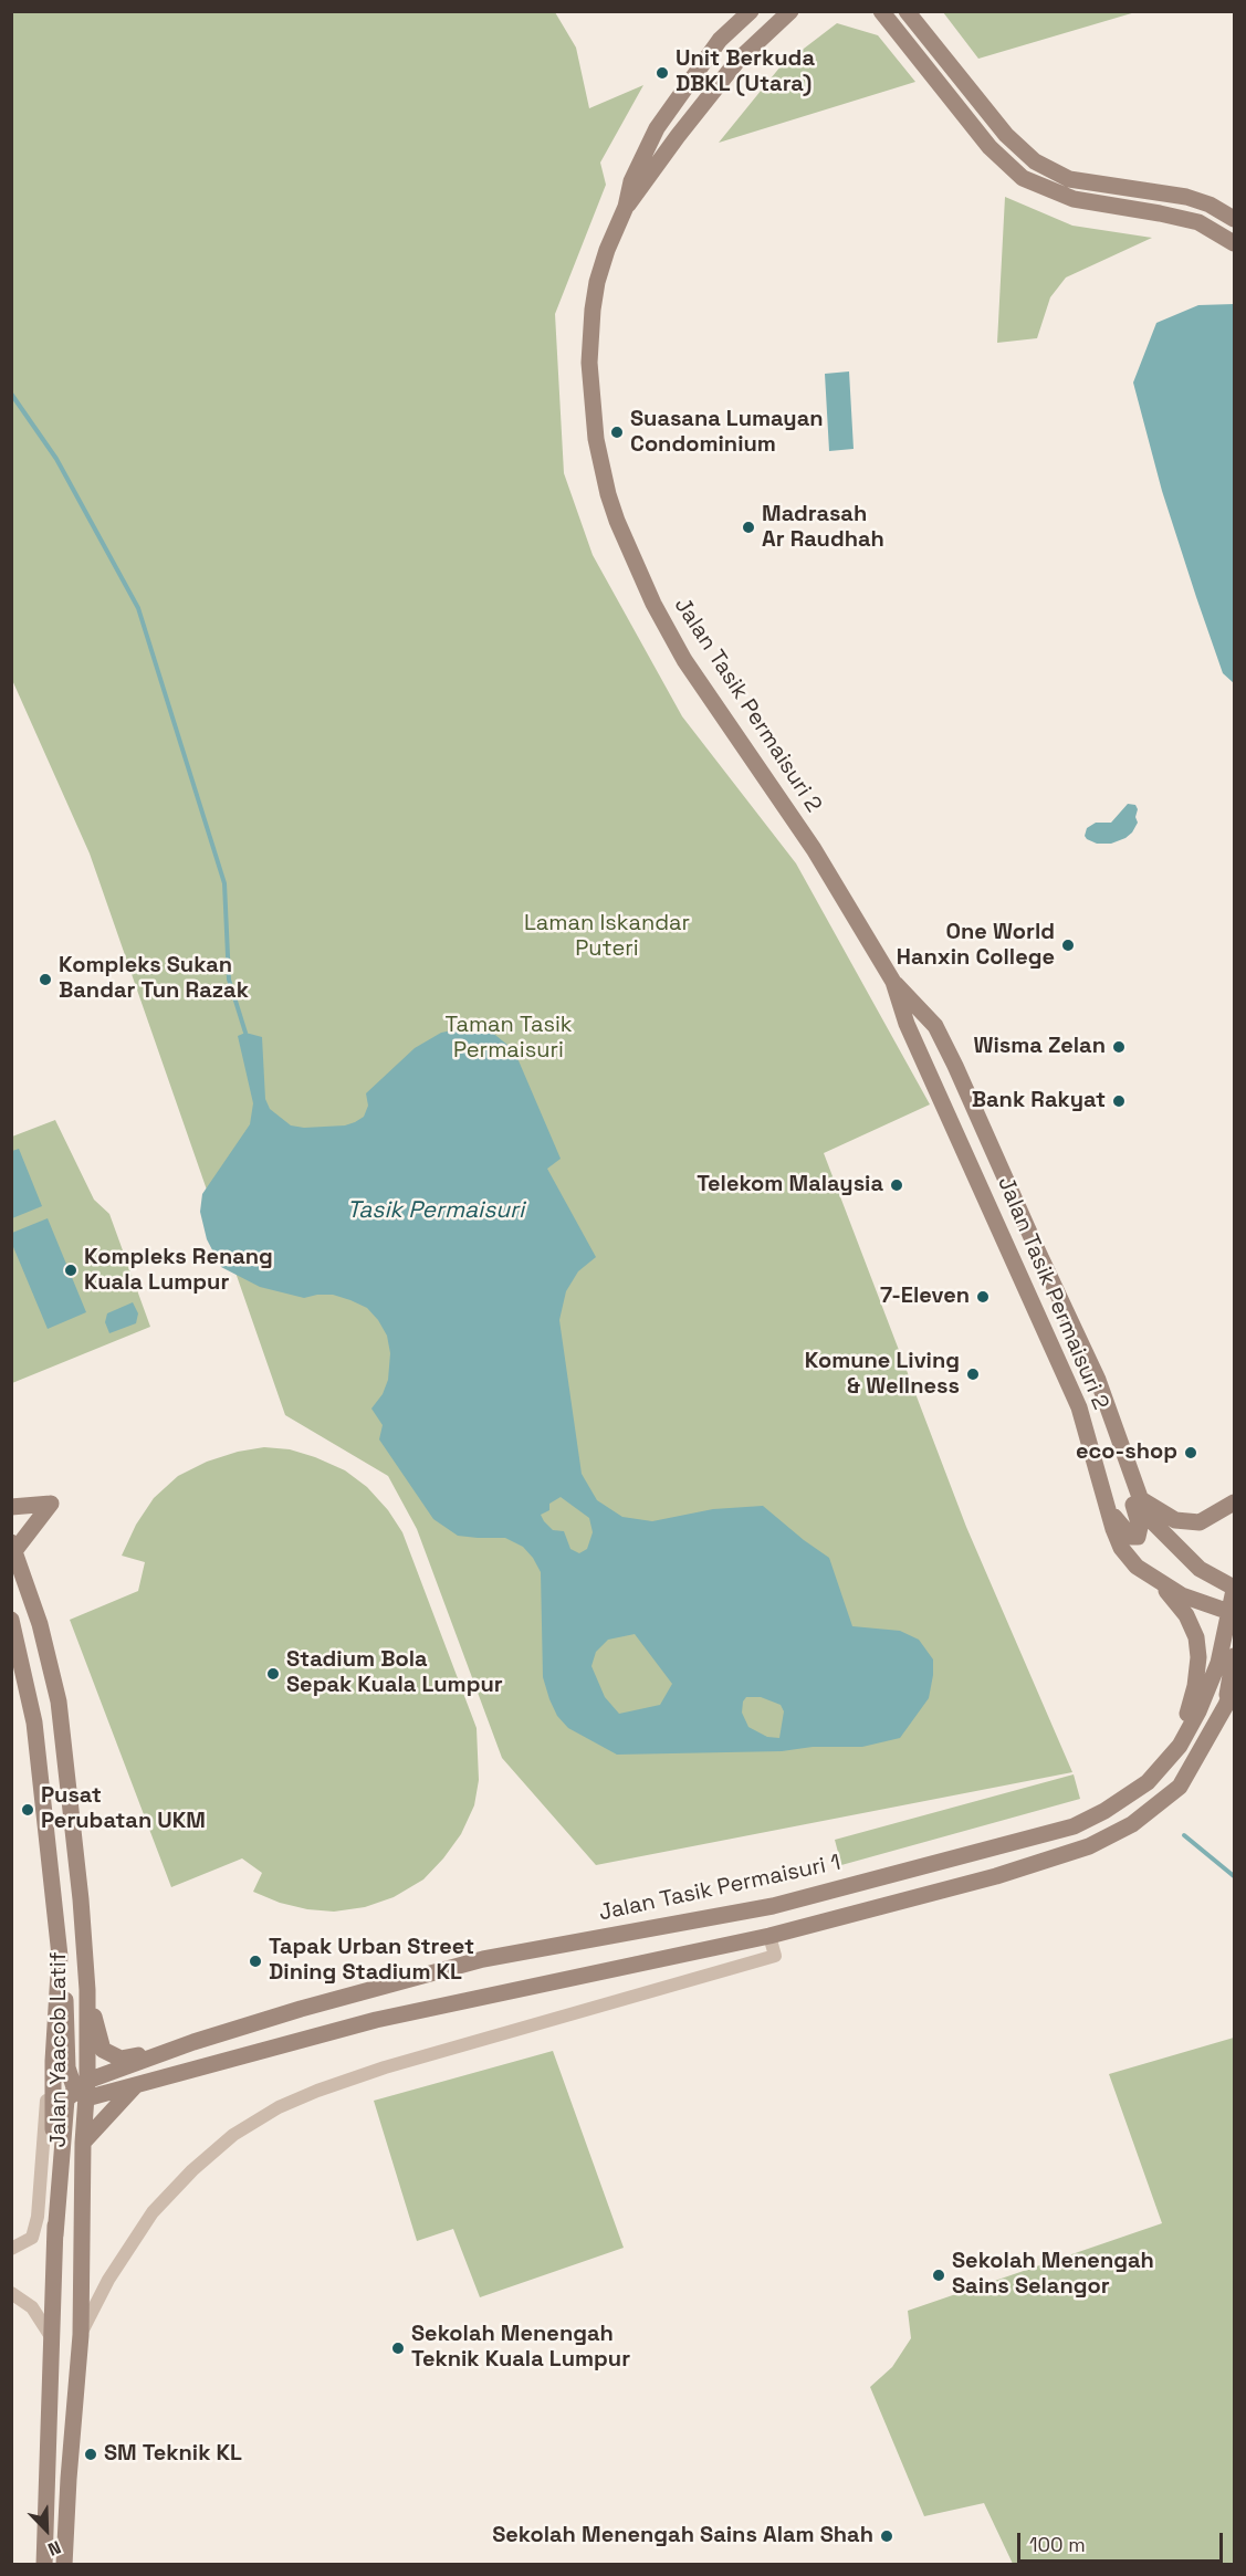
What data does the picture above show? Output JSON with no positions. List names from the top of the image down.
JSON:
{
  "streets": {
    "street": ["Jalan Tasik Permaisuri 2", "Jalan Tasik Permaisuri 1", "Jalan Yaacob Latif"]
  },
  "crossings": [
    ["Jalan Tasik Permaisuri 2", "Jalan Tasik Permaisuri 1"],
    ["Jalan Tasik Permaisuri 1", "Jalan Yaacob Latif"]
  ],
  "water": ["Tasik Permaisuri"],
  "parks": ["Laman Iskandar Puteri", "Taman Tasik Permaisuri"],
  "places": [
    "Unit Berkuda DBKL (Utara)",
    "Suasana Lumayan Condominium",
    "Madrasah Ar Raudhah",
    "One World Hanxin College",
    "Kompleks Sukan Bandar Tun Razak",
    "Wisma Zelan",
    "Bank Rakyat",
    "Telekom Malaysia",
    "Kompleks Renang Kuala Lumpur",
    "7-Eleven",
    "Komune Living & Wellness",
    "eco-shop",
    "Stadium Bola Sepak Kuala Lumpur",
    "Pusat Perubatan UKM",
    "Tapak Urban Street Dining Stadium KL",
    "Sekolah Menengah Sains Selangor",
    "Sekolah Menengah Teknik Kuala Lumpur",
    "SM Teknik KL",
    "Sekolah Menengah Sains Alam Shah"
  ],
  "scale_bar": "100 m",
  "north": "bottom right"
}
